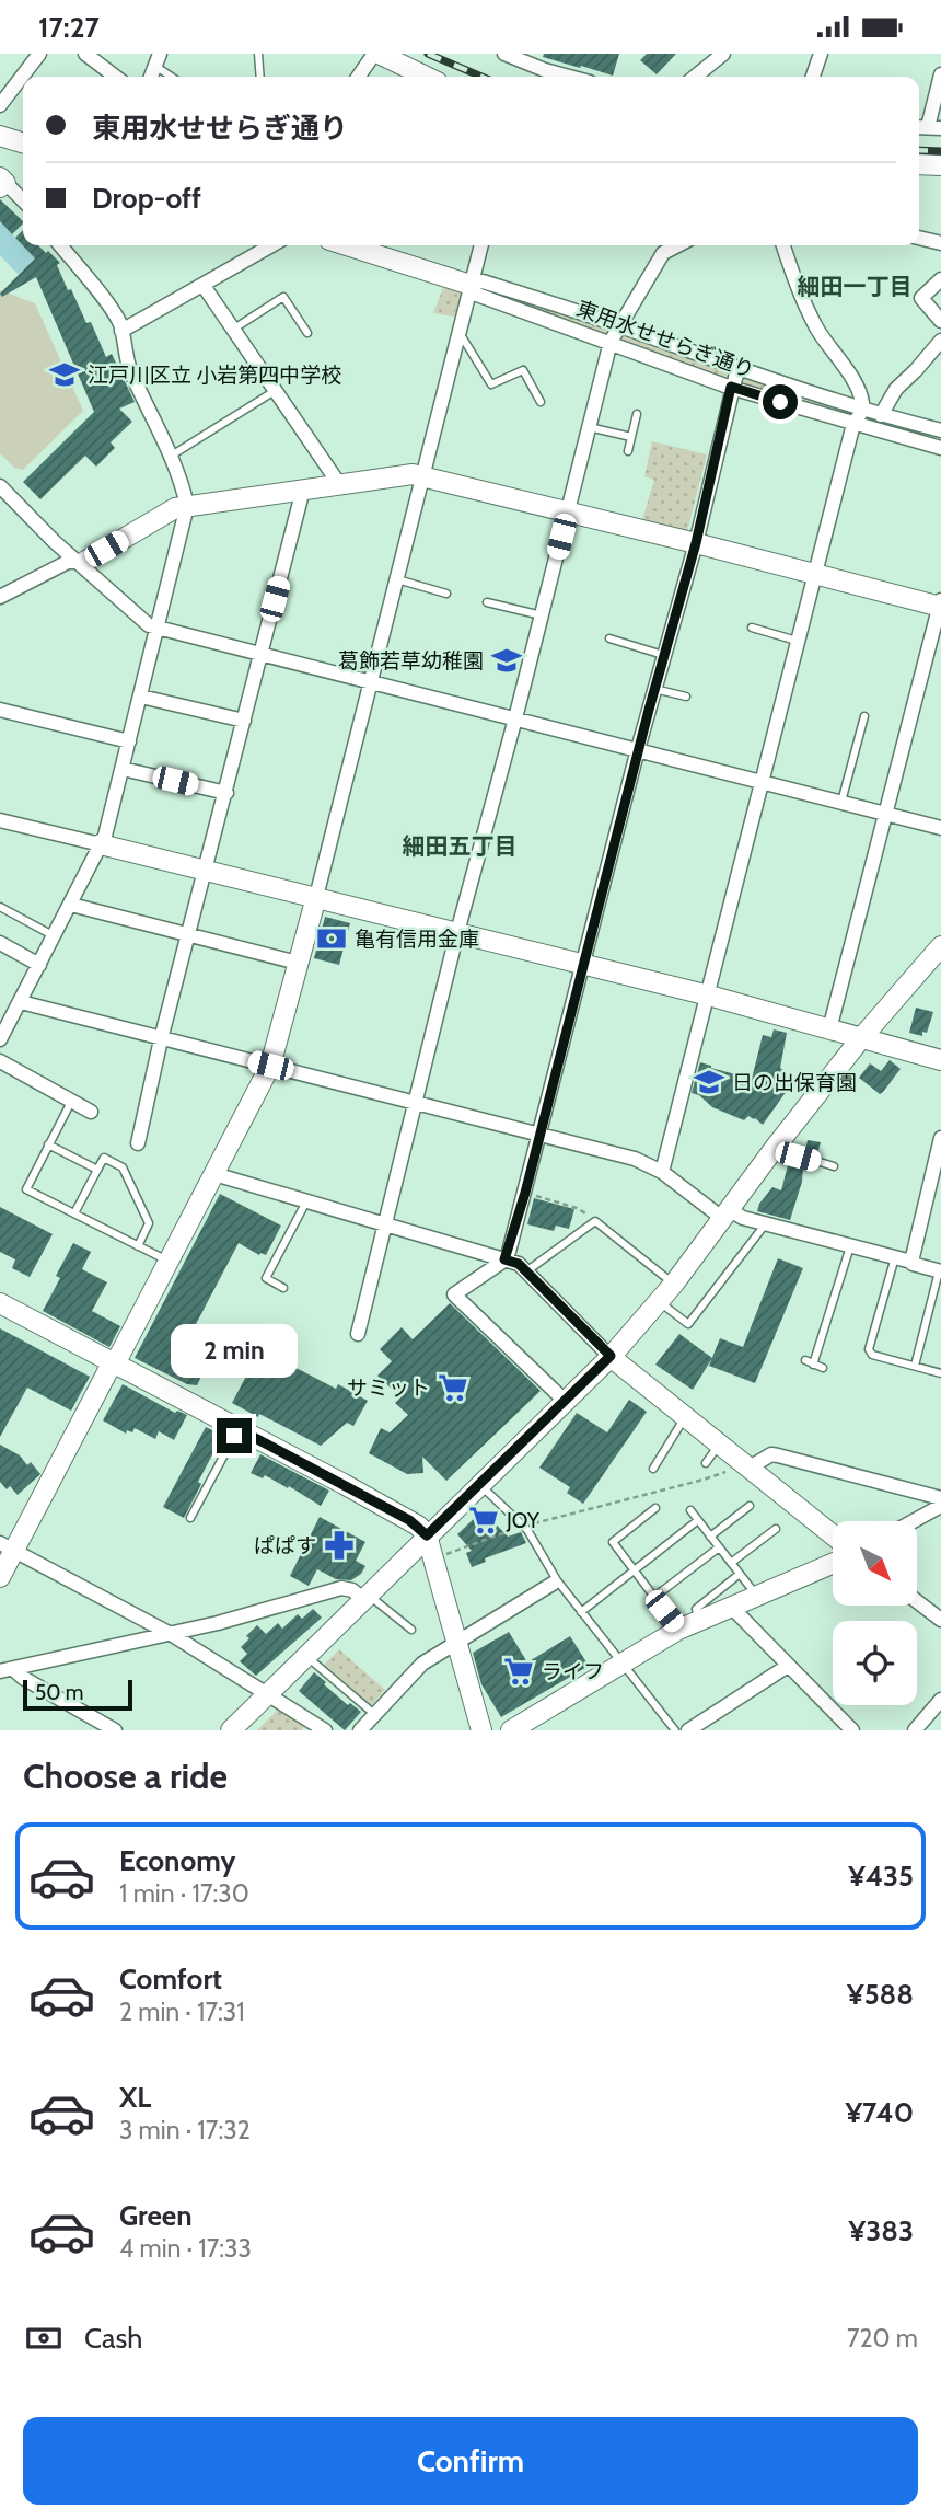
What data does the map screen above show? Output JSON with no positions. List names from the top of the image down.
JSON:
{
  "streets": {
    "street": ["東用水せせらぎ通り"]
  },
  "districts": ["細田一丁目", "細田五丁目"],
  "places": {
    "school or university": ["江戸川区立 小岩第四中学校", "葛飾若草幼稚園", "日の出保育園"],
    "bank": ["亀有信用金庫"],
    "supermarket": ["サミット", "JOY", "ライフ"],
    "pharmacy": ["ぱぱす"]
  },
  "scale_bar": "50 m",
  "north": "bottom right",
  "page": {
    "status": "17:27",
    "banner": ["東用水せせらぎ通り", "Drop-off"],
    "bubble": "2 min",
    "scale": "50 m",
    "heading": "Choose a ride",
    "list": [
      {
        "name": "Economy",
        "note": "1 min · 17:30",
        "value": "¥435"
      },
      {
        "name": "Comfort",
        "note": "2 min · 17:31",
        "value": "¥588"
      },
      {
        "name": "XL",
        "note": "3 min · 17:32",
        "value": "¥740"
      },
      {
        "name": "Green",
        "note": "4 min · 17:33",
        "value": "¥383"
      }
    ],
    "pay": ["Cash", "720 m"],
    "buttons": "Confirm"
  }
}
